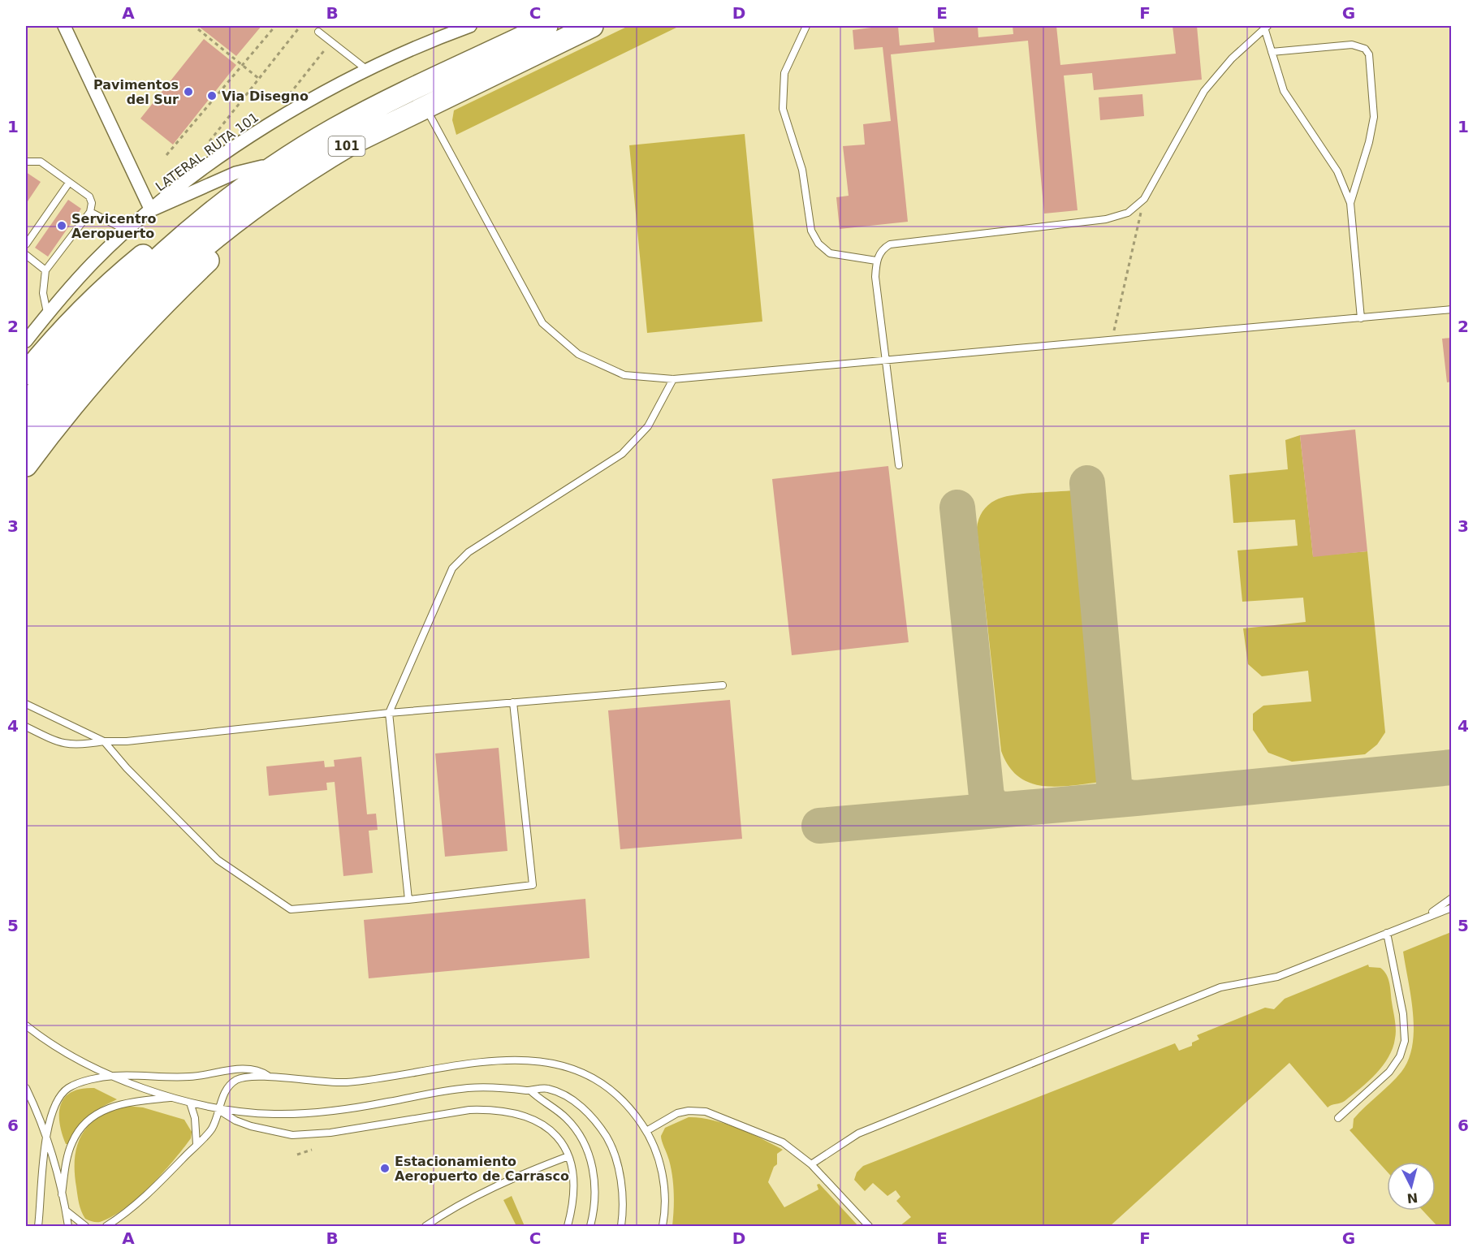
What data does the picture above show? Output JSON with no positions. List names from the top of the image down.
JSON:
{
  "streets": {
    "highway": ["101"],
    "street": ["LATERAL RUTA 101"]
  },
  "places": [
    "Pavimentos del Sur",
    "Via Disegno",
    "Servicentro Aeropuerto",
    "Estacionamiento Aeropuerto de Carrasco"
  ],
  "north": "bottom",
  "grid": {
    "columns": [
      "A",
      "B",
      "C",
      "D",
      "E",
      "F",
      "G"
    ],
    "rows": [
      "1",
      "2",
      "3",
      "4",
      "5",
      "6"
    ]
  }
}
